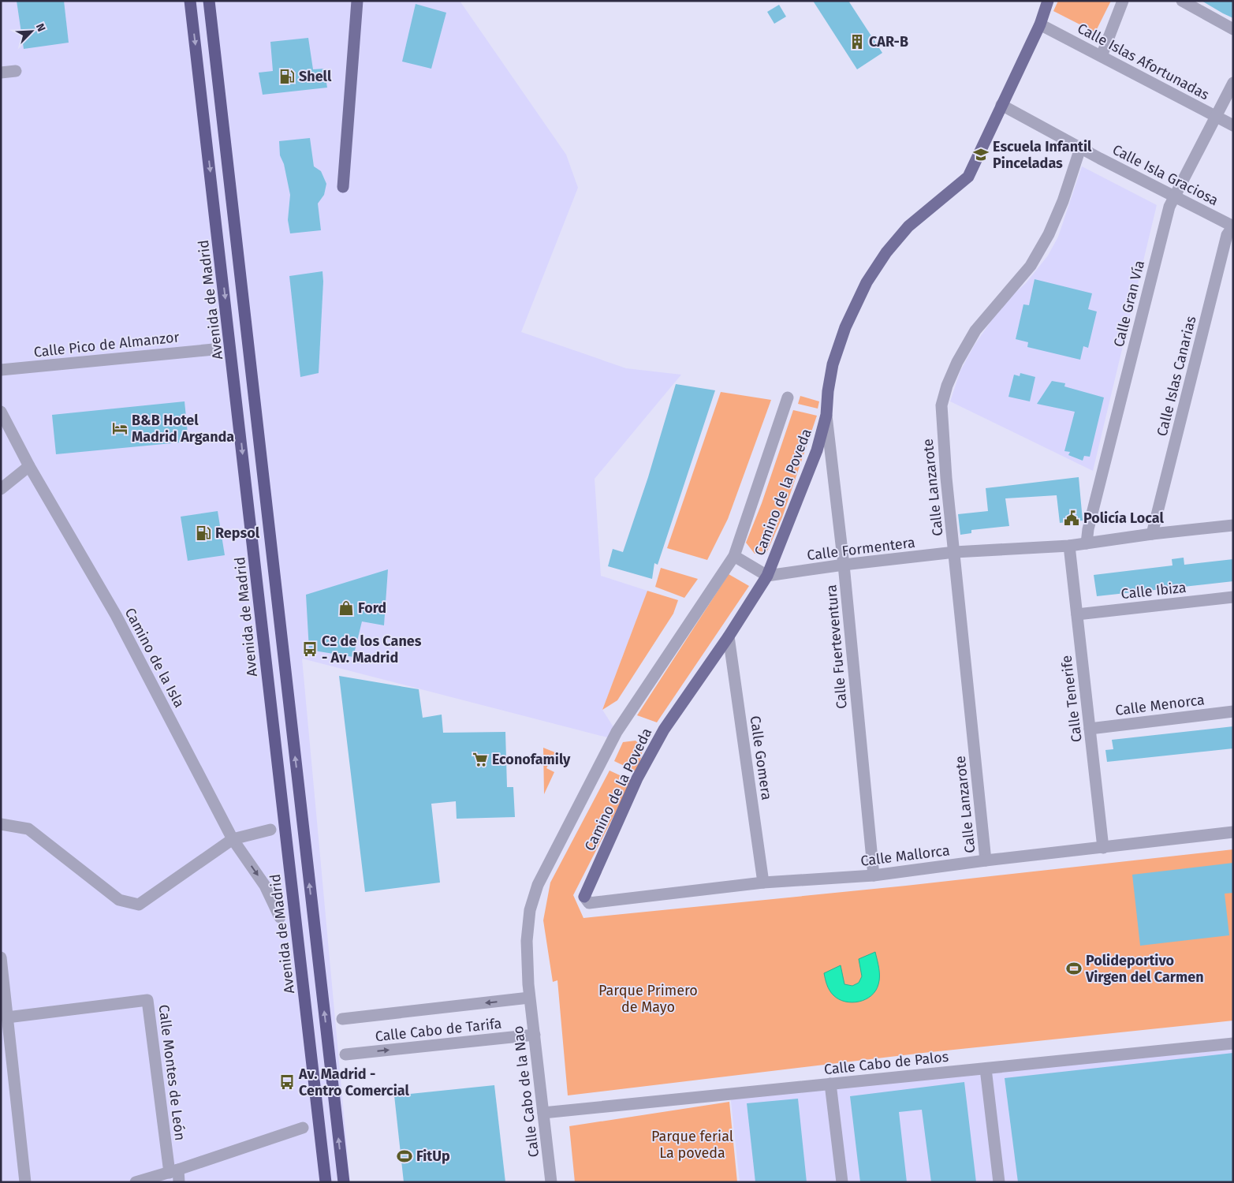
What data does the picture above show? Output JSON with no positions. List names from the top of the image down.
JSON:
{
  "streets": {
    "highway": ["Avenida de Madrid"],
    "main road": ["Camino de la Poveda"],
    "street": [
      "Calle Islas Afortunadas",
      "Calle Isla Graciosa",
      "Calle Gran Vía",
      "Calle Pico de Almanzor",
      "Calle Islas Canarias",
      "Calle Lanzarote",
      "Calle Formentera",
      "Calle Ibiza",
      "Calle Fuerteventura",
      "Camino de la Isla",
      "Calle Tenerife",
      "Calle Menorca",
      "Calle Gomera",
      "Calle Mallorca",
      "Calle Cabo de Tarifa",
      "Calle Cabo de Palos",
      "Calle Montes de León",
      "Calle Cabo de la Nao"
    ]
  },
  "crossings": [
    ["Calle Islas Afortunadas", "Calle Gran Vía"],
    ["Calle Islas Afortunadas", "Camino de la Poveda"],
    ["Calle Isla Graciosa", "Calle Gran Vía"],
    ["Calle Isla Graciosa", "Calle Islas Canarias"],
    ["Calle Isla Graciosa", "Calle Lanzarote"],
    ["Calle Isla Graciosa", "Camino de la Poveda"],
    ["Calle Gran Vía", "Calle Formentera"],
    ["Calle Islas Canarias", "Calle Formentera"],
    ["Calle Lanzarote", "Calle Formentera"],
    ["Calle Lanzarote", "Calle Mallorca"],
    ["Camino de la Poveda", "Calle Formentera"],
    ["Camino de la Poveda", "Calle Fuerteventura"],
    ["Camino de la Poveda", "Calle Gomera"],
    ["Camino de la Poveda", "Calle Mallorca"],
    ["Camino de la Poveda", "Calle Cabo de Tarifa"],
    ["Camino de la Poveda", "Calle Cabo de la Nao"],
    ["Calle Formentera", "Calle Fuerteventura"],
    ["Calle Formentera", "Calle Tenerife"],
    ["Calle Ibiza", "Calle Tenerife"],
    ["Calle Fuerteventura", "Calle Mallorca"],
    ["Calle Tenerife", "Calle Menorca"],
    ["Calle Tenerife", "Calle Mallorca"],
    ["Calle Gomera", "Calle Mallorca"],
    ["Calle Cabo de Tarifa", "Calle Cabo de la Nao"],
    ["Calle Cabo de Palos", "Calle Cabo de la Nao"]
  ],
  "parks": ["Parque Primero de Mayo", "Parque ferial La poveda"],
  "places": {
    "building": ["CAR-B"],
    "fuel station": ["Shell", "Repsol"],
    "school or university": ["Escuela Infantil Pinceladas"],
    "hotel": ["B&B Hotel Madrid Arganda"],
    "public building": ["Policía Local"],
    "shop": ["Ford"],
    "bus stop": ["Cº de los Canes - Av. Madrid", "Av. Madrid - Centro Comercial"],
    "supermarket": ["Econofamily"],
    "sports": ["Polideportivo Virgen del Carmen", "FitUp"]
  },
  "north": "top right"
}
